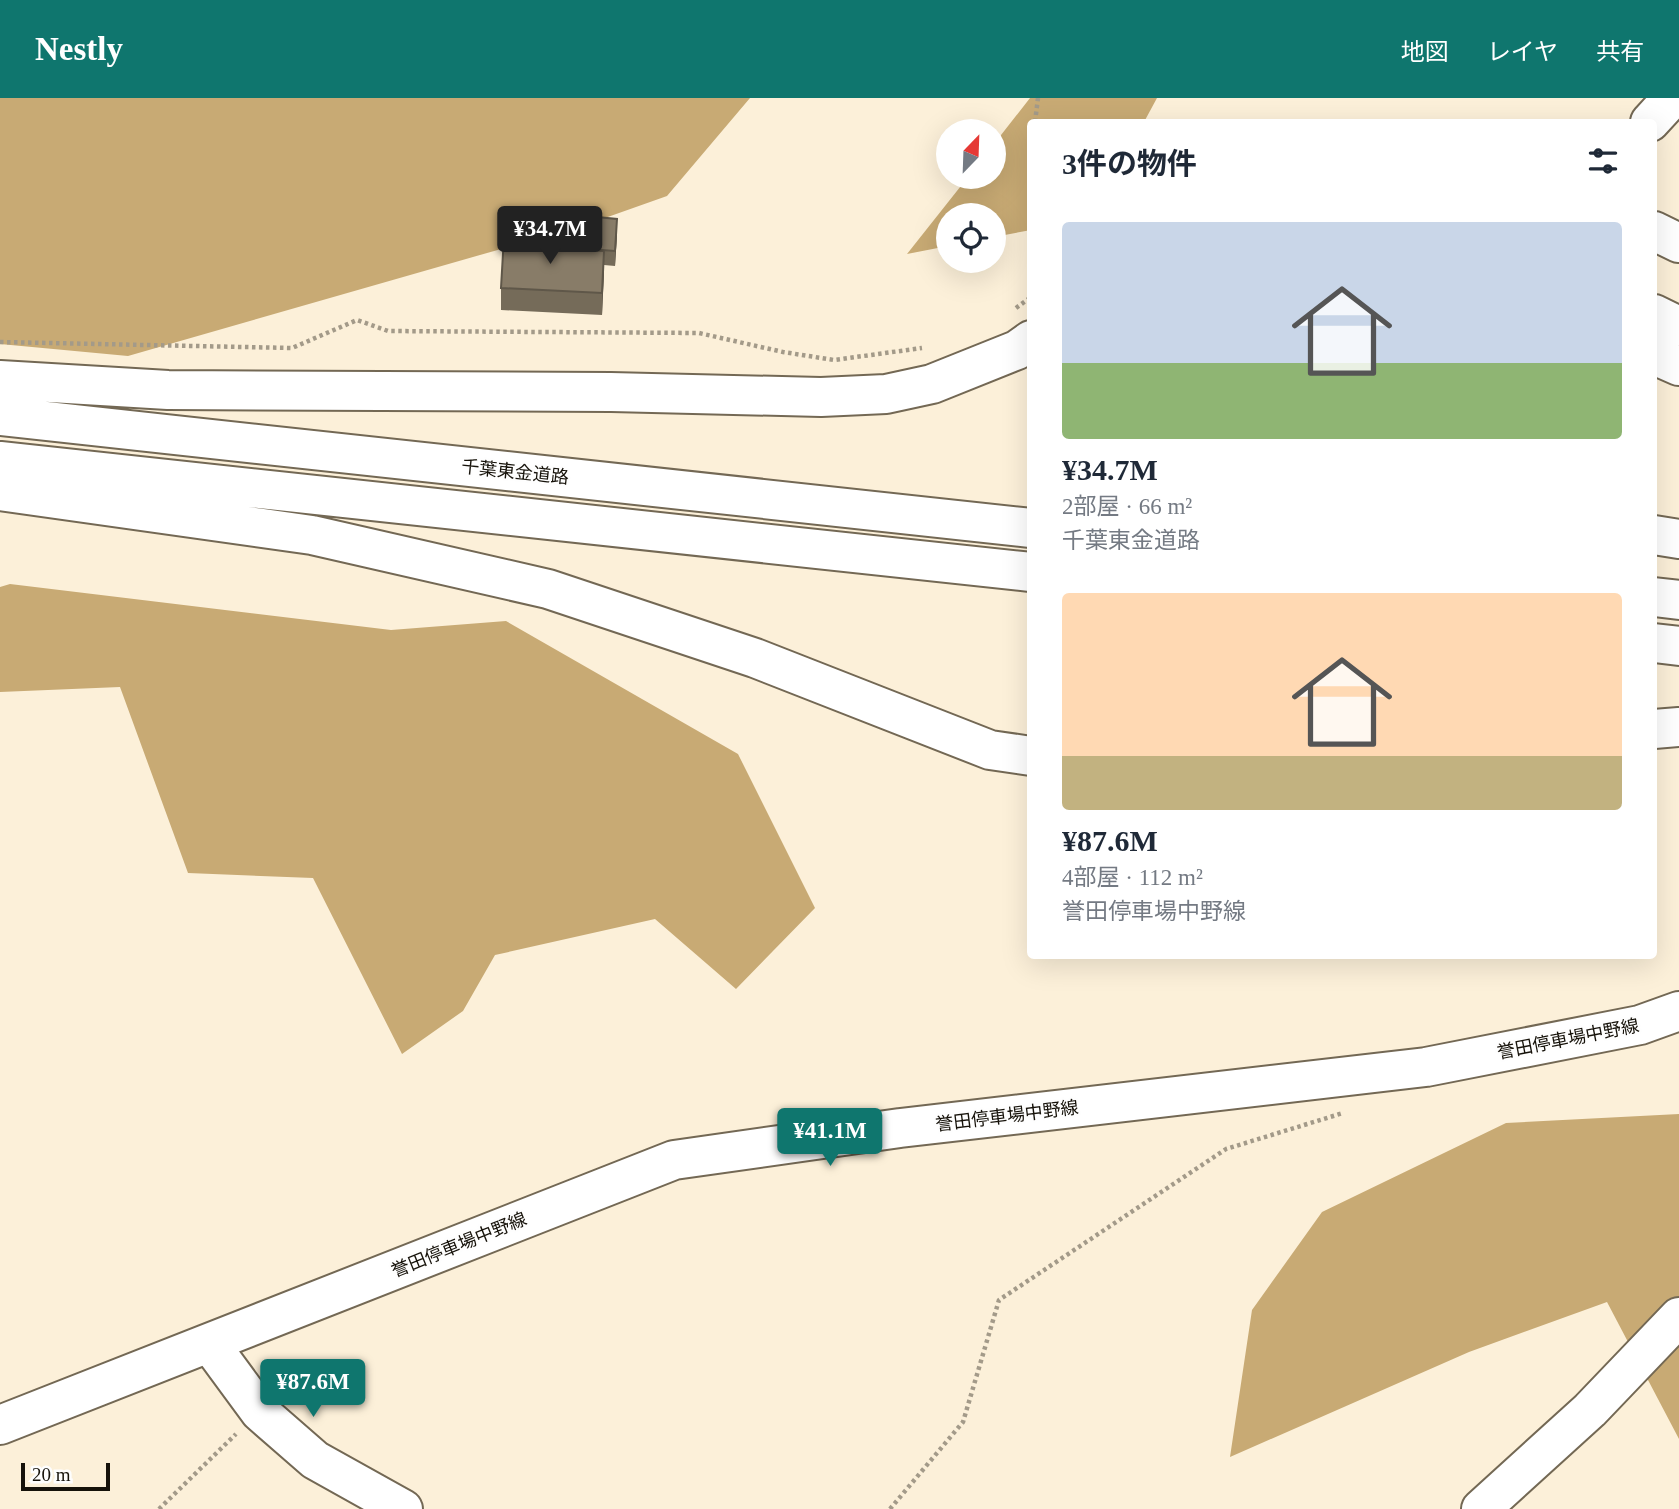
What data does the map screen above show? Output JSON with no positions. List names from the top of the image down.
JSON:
{
  "streets": {
    "main road": ["千葉東金道路", "誉田停車場中野線"]
  },
  "scale_bar": "20 m",
  "north": "top right",
  "page": {
    "header": "Nestly",
    "nav": ["地図", "レイヤ", "共有"],
    "heading": "3件の物件",
    "list": [
      {
        "name": "¥34.7M",
        "note": "2部屋 · 66 m² · 千葉東金道路"
      },
      {
        "name": "¥87.6M",
        "note": "4部屋 · 112 m² · 誉田停車場中野線"
      }
    ],
    "price": ["¥34.7M", "¥41.1M", "¥87.6M"],
    "scale": "20 m"
  }
}
